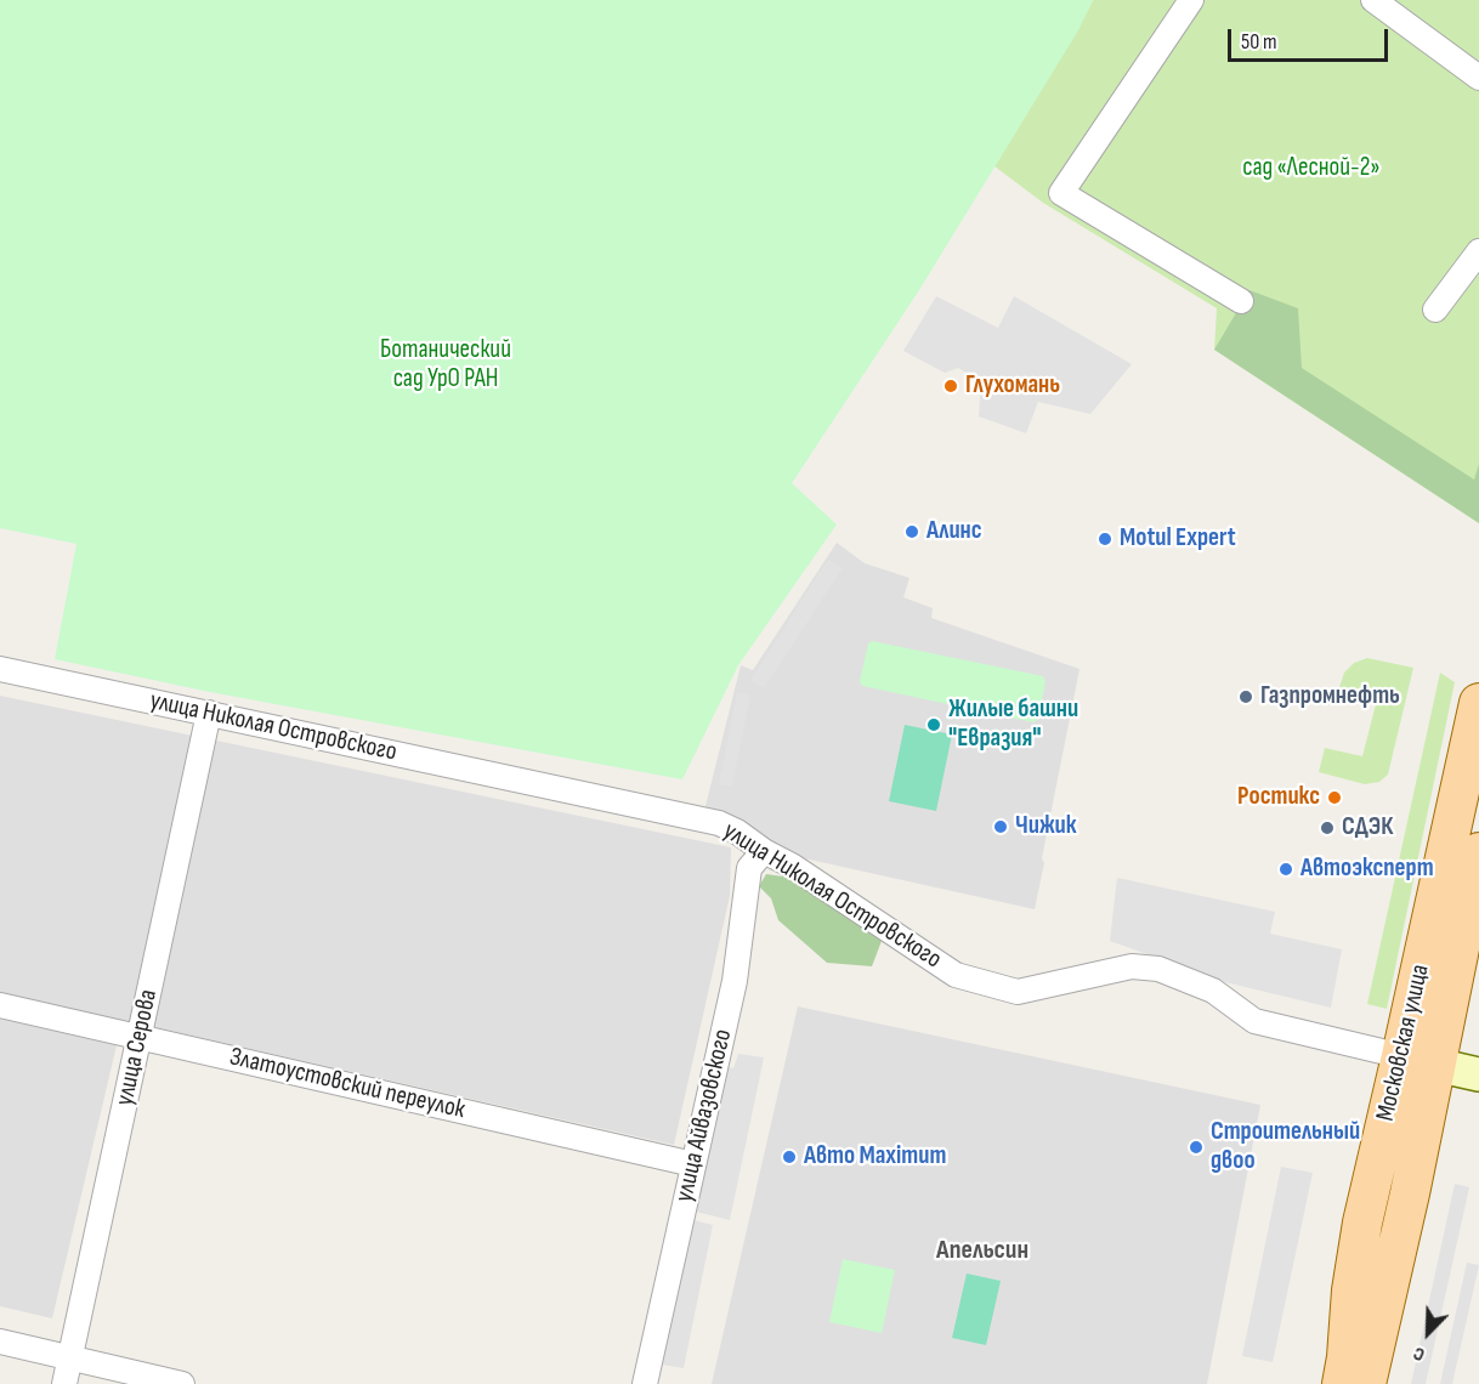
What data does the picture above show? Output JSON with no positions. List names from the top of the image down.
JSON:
{
  "streets": {
    "main road": ["Московская улица"],
    "street": [
      "улица Николая Островского",
      "улица Серова",
      "Златоустовский переулок",
      "улица Айвазовского"
    ]
  },
  "crossings": [
    ["улица Николая Островского", "Московская улица"],
    ["улица Николая Островского", "улица Серова"],
    ["улица Николая Островского", "улица Айвазовского"],
    ["улица Серова", "Златоустовский переулок"],
    ["Златоустовский переулок", "улица Айвазовского"]
  ],
  "districts": ["Апельсин"],
  "parks": ["сад «Лесной-2»", "Ботанический сад УрО РАН"],
  "places": [
    "Глухомань",
    "Алинс",
    "Motul Expert",
    "Газпромнефть",
    "Жилые башни \"Евразия\"",
    "Ростикс",
    "Чижик",
    "СДЭК",
    "Автоэксперт",
    "Строительный двоо",
    "Авто Maximum"
  ],
  "scale_bar": "50 m",
  "north": "bottom left"
}
